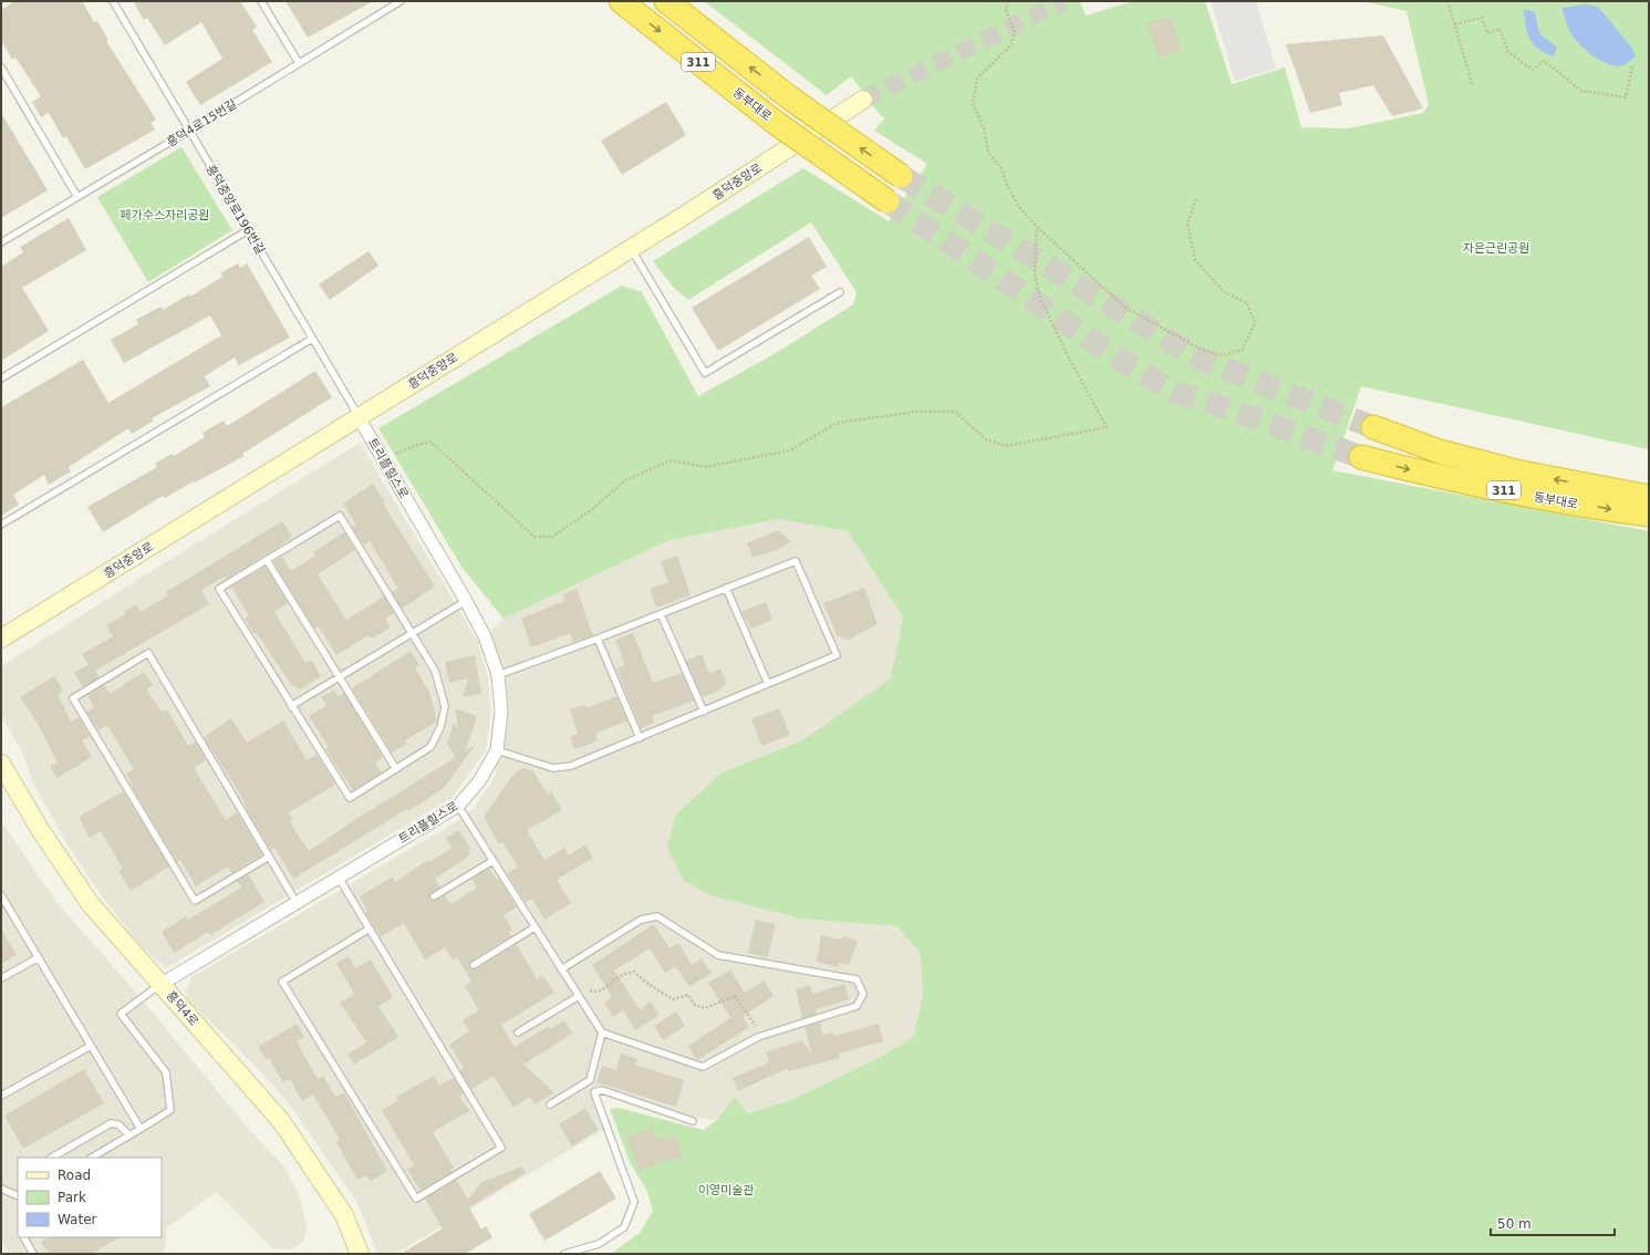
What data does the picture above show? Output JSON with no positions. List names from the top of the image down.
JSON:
{
  "streets": {
    "highway": ["311", "동부대로"],
    "street": ["흥덕중앙로", "트리플힐스로", "흥덕4로"],
    "lane": ["흥덕4로15번길", "흥덕중앙로196번길"]
  },
  "crossings": [
    ["흥덕4로15번길", "흥덕중앙로196번길"],
    ["흥덕중앙로", "흥덕중앙로196번길"],
    ["흥덕중앙로", "트리플힐스로"],
    ["흥덕중앙로196번길", "트리플힐스로"],
    ["트리플힐스로", "흥덕4로"]
  ],
  "parks": ["페가수스자리공원", "자은근린공원", "이영미술관"],
  "legend": ["Road", "Park", "Water"],
  "scale_bar": "50 m"
}
